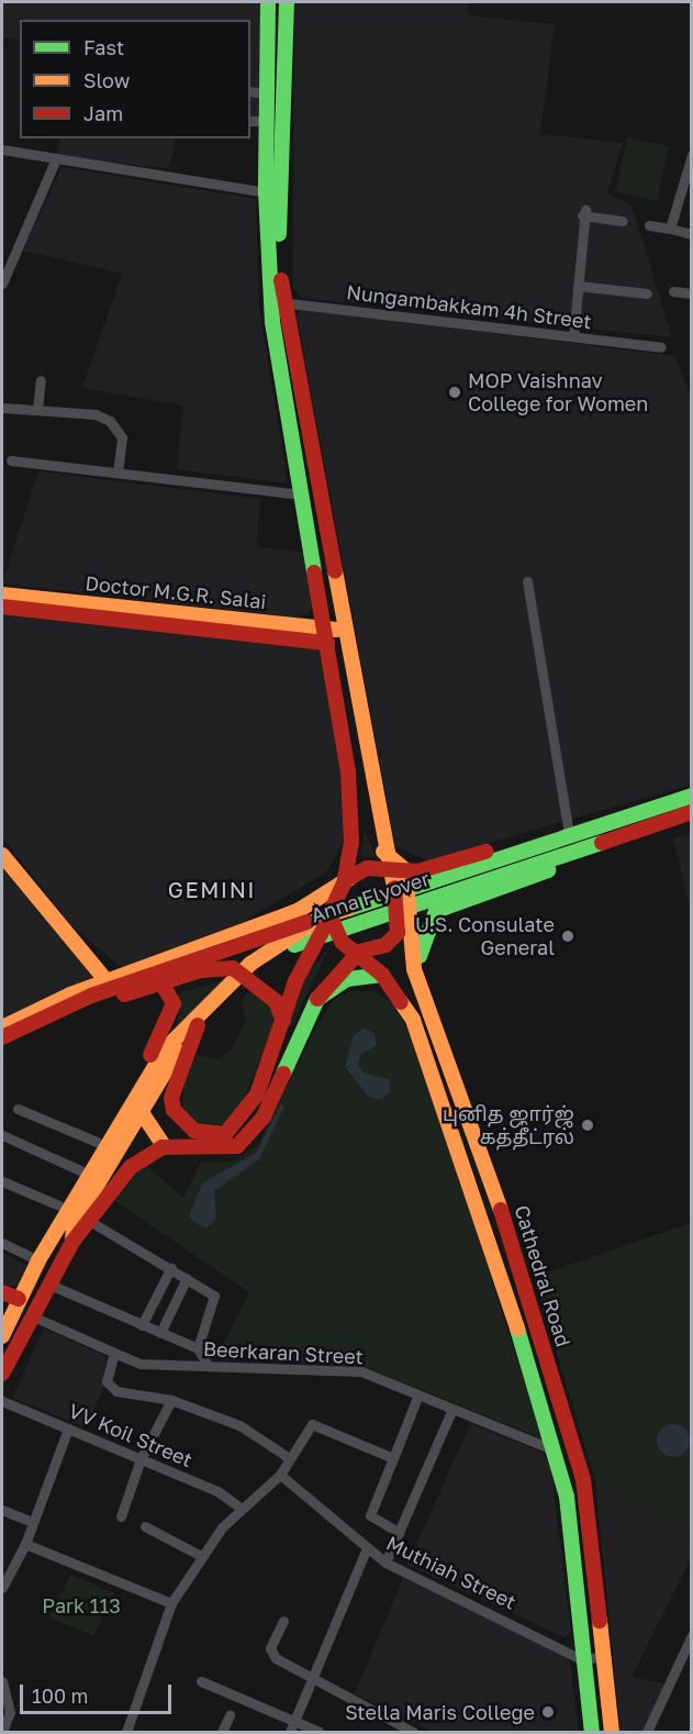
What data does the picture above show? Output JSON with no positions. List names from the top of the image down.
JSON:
{
  "streets": {
    "main road": ["Doctor M.G.R. Salai", "Anna Flyover", "Cathedral Road"],
    "street": [
      "Nungambakkam 4h Street",
      "Beerkaran Street",
      "VV Koil Street",
      "Muthiah Street"
    ]
  },
  "crossings": [
    ["Anna Flyover", "Cathedral Road"],
    ["Cathedral Road", "Beerkaran Street"],
    ["Cathedral Road", "Muthiah Street"]
  ],
  "districts": ["GEMINI"],
  "parks": ["Park 113"],
  "places": [
    "MOP Vaishnav College for Women",
    "U.S. Consulate General",
    "புனித ஜார்ஜ் கத்தீட்ரல்",
    "Stella Maris College"
  ],
  "legend": ["Fast", "Slow", "Jam"],
  "scale_bar": "100 m"
}
